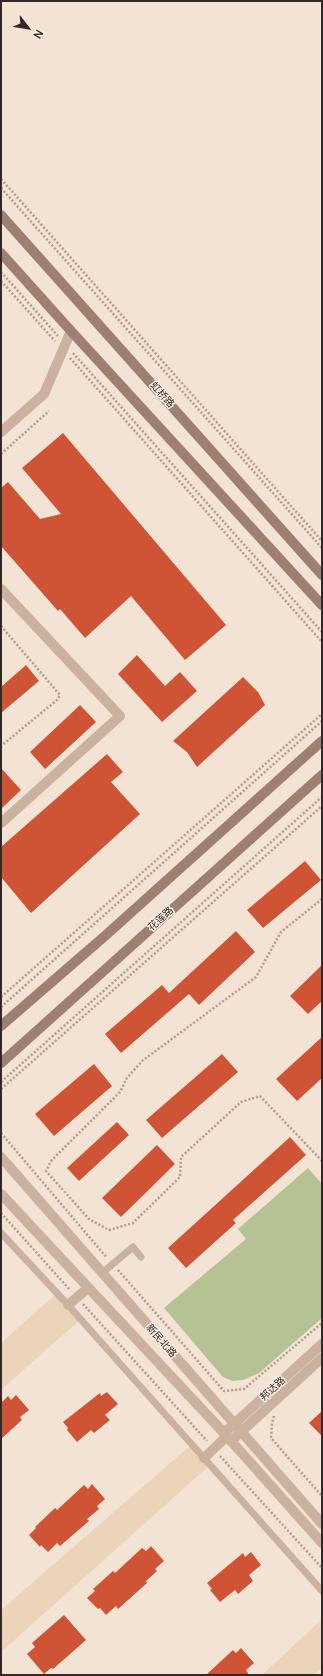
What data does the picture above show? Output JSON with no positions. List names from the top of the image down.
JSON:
{
  "streets": {
    "main road": ["虹桥路", "花莲路"],
    "street": ["新民北路", "邦达路"]
  },
  "crossings": [
    ["新民北路", "邦达路"]
  ],
  "north": "bottom right"
}
